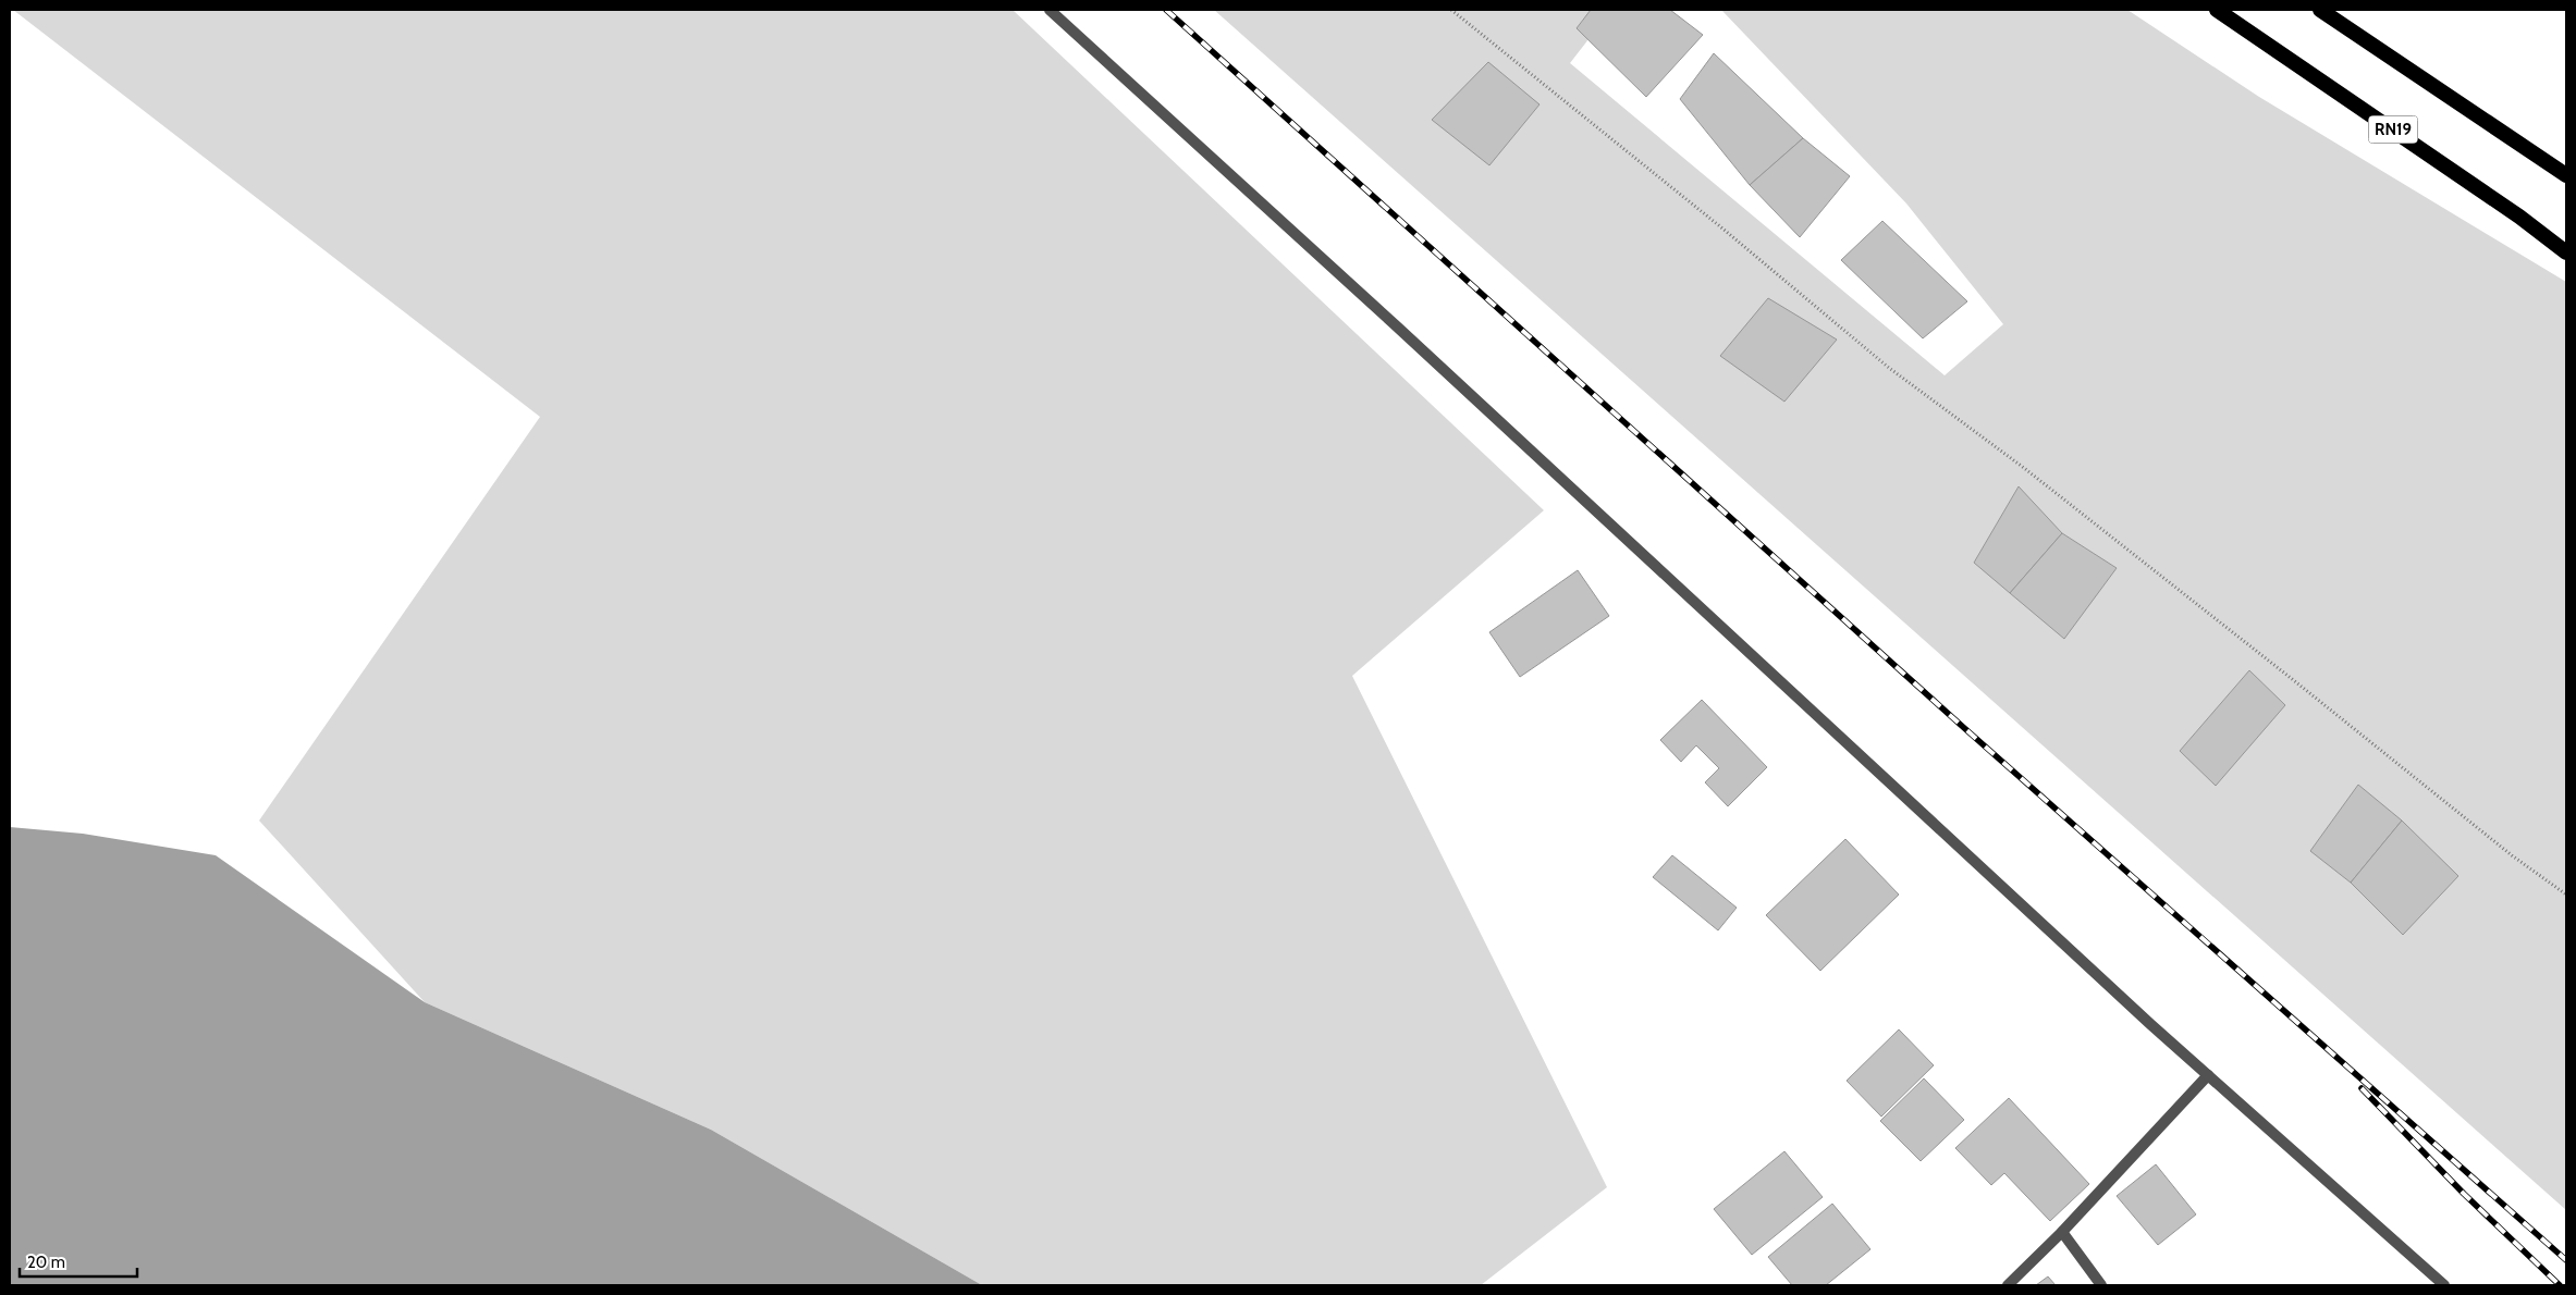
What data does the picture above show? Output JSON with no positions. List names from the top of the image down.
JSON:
{
  "streets": {
    "highway": ["RN19"]
  },
  "scale_bar": "20 m"
}
